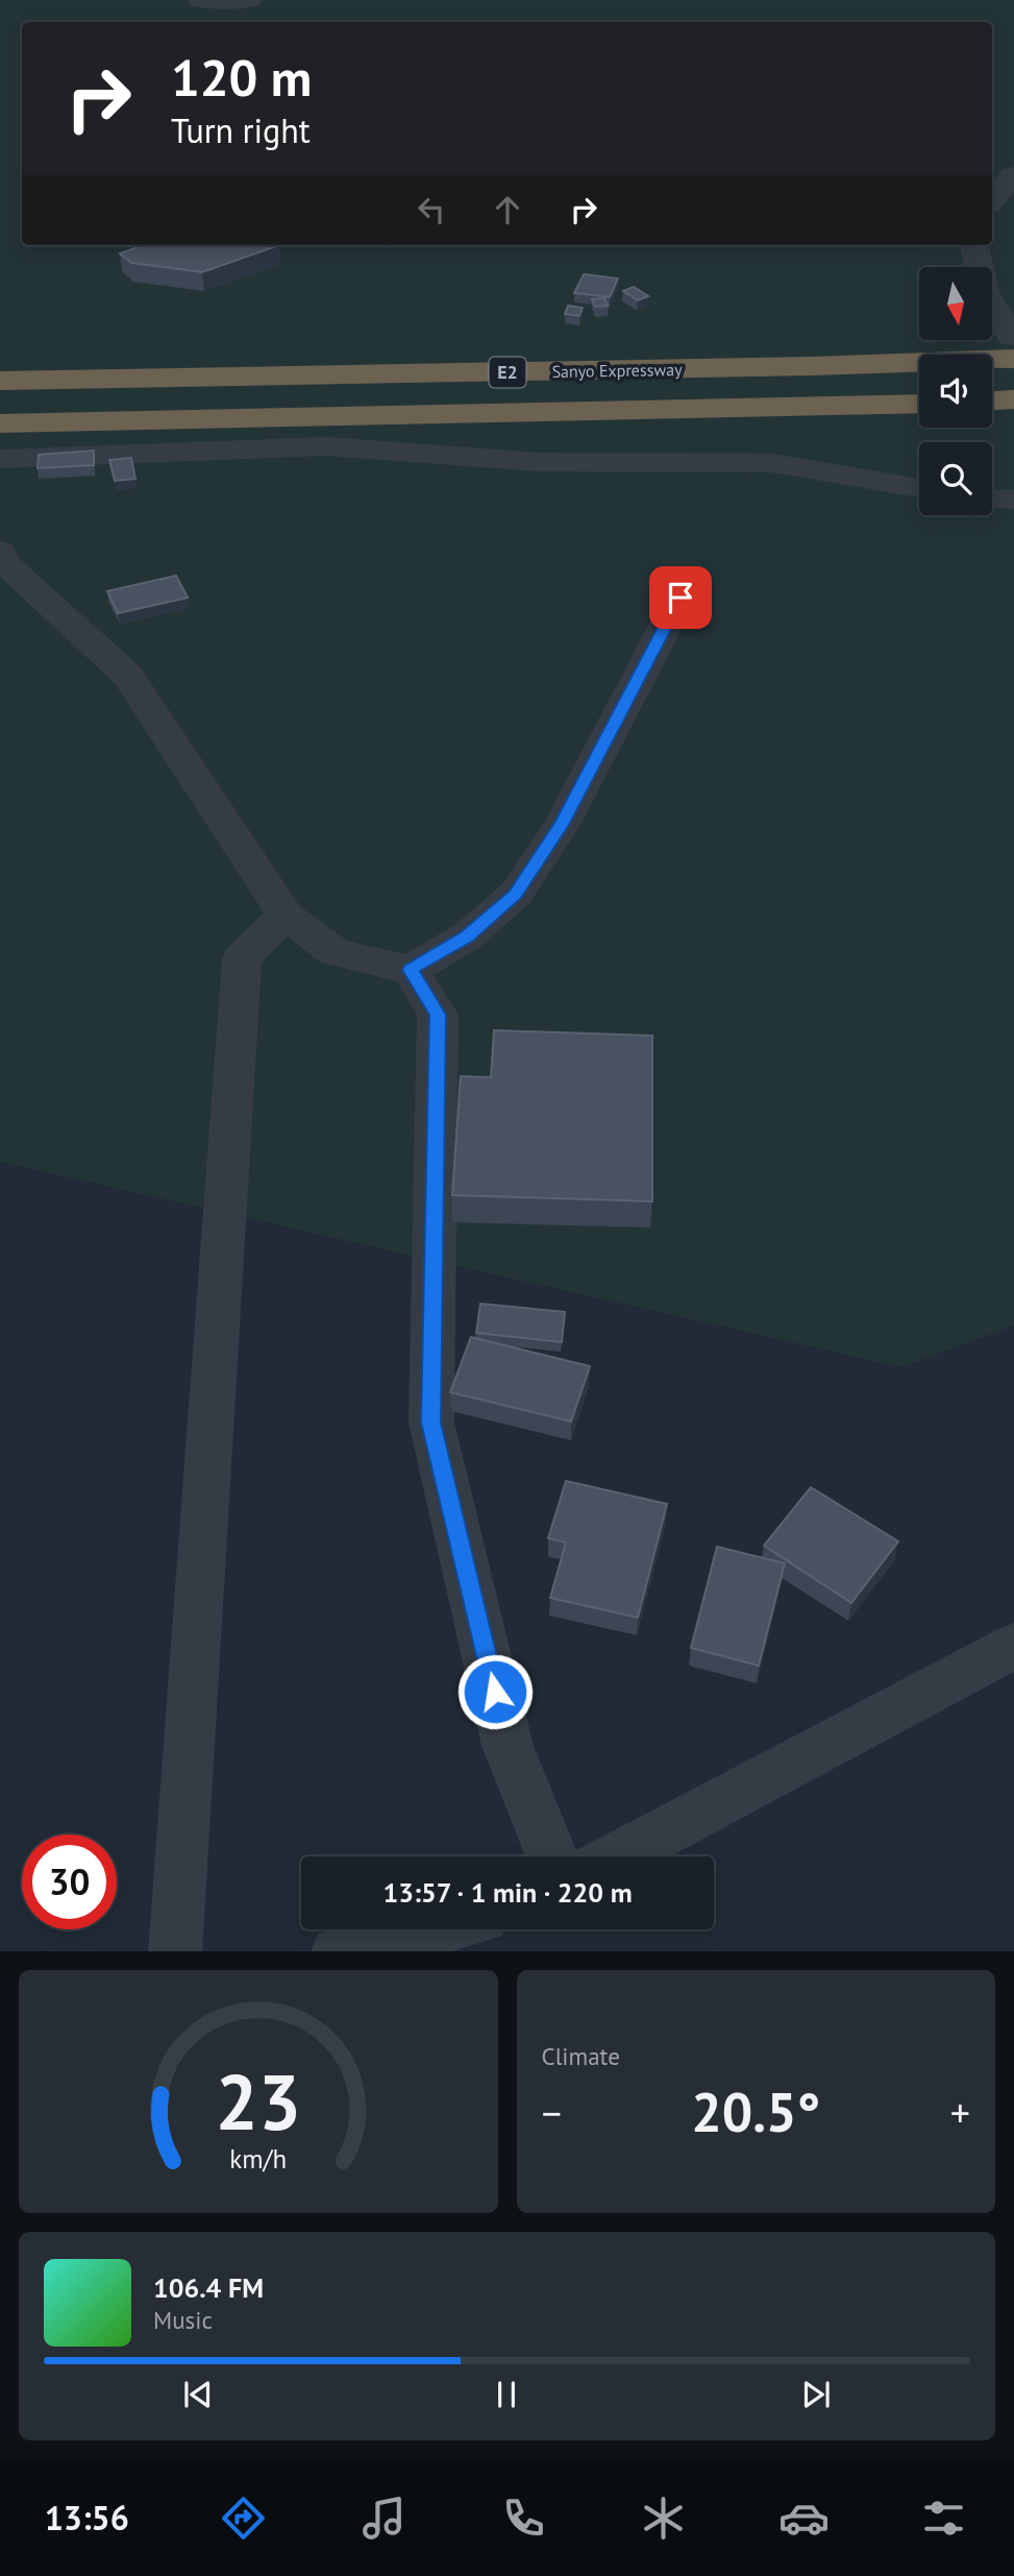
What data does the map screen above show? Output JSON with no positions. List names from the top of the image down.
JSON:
{
  "streets": {
    "highway": ["Sanyo Expressway", "E2"]
  },
  "north": "bottom",
  "page": {
    "turn": ["120 m", "Turn right"],
    "limit": "30",
    "trip": "13:57 · 1 min · 220 m",
    "tile": "Climate",
    "heat": ["−", "20.5°", "+"],
    "song": ["106.4 FM", "Music"],
    "tabs": "13:56",
    "gauge": ["23", "km/h"]
  }
}
